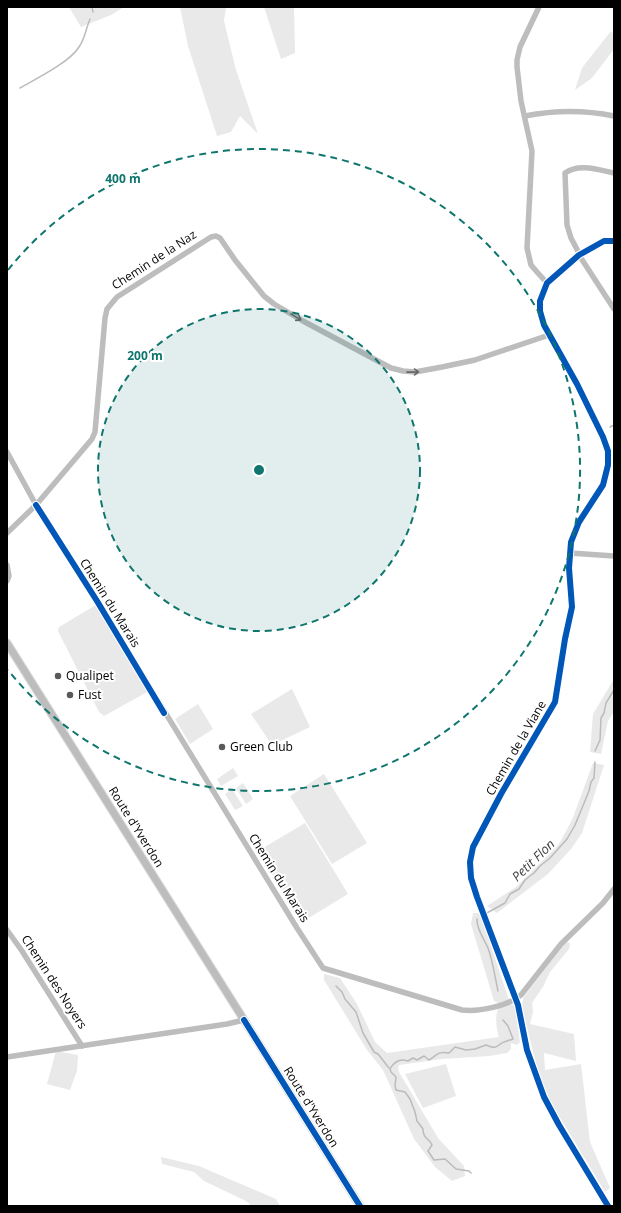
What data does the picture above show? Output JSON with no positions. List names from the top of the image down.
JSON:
{
  "streets": {
    "main road": ["Route d'Yverdon"],
    "street": [
      "Chemin de la Naz",
      "Chemin du Marais",
      "Chemin de la Viane",
      "Chemin des Noyers"
    ]
  },
  "crossings": [
    ["Chemin de la Naz", "Chemin du Marais"],
    ["Chemin de la Naz", "Chemin de la Viane"],
    ["Chemin du Marais", "Chemin de la Viane"]
  ],
  "water": ["Petit Flon"],
  "places": ["Qualipet", "Fust", "Green Club"],
  "rings": ["400 m", "200 m"]
}
